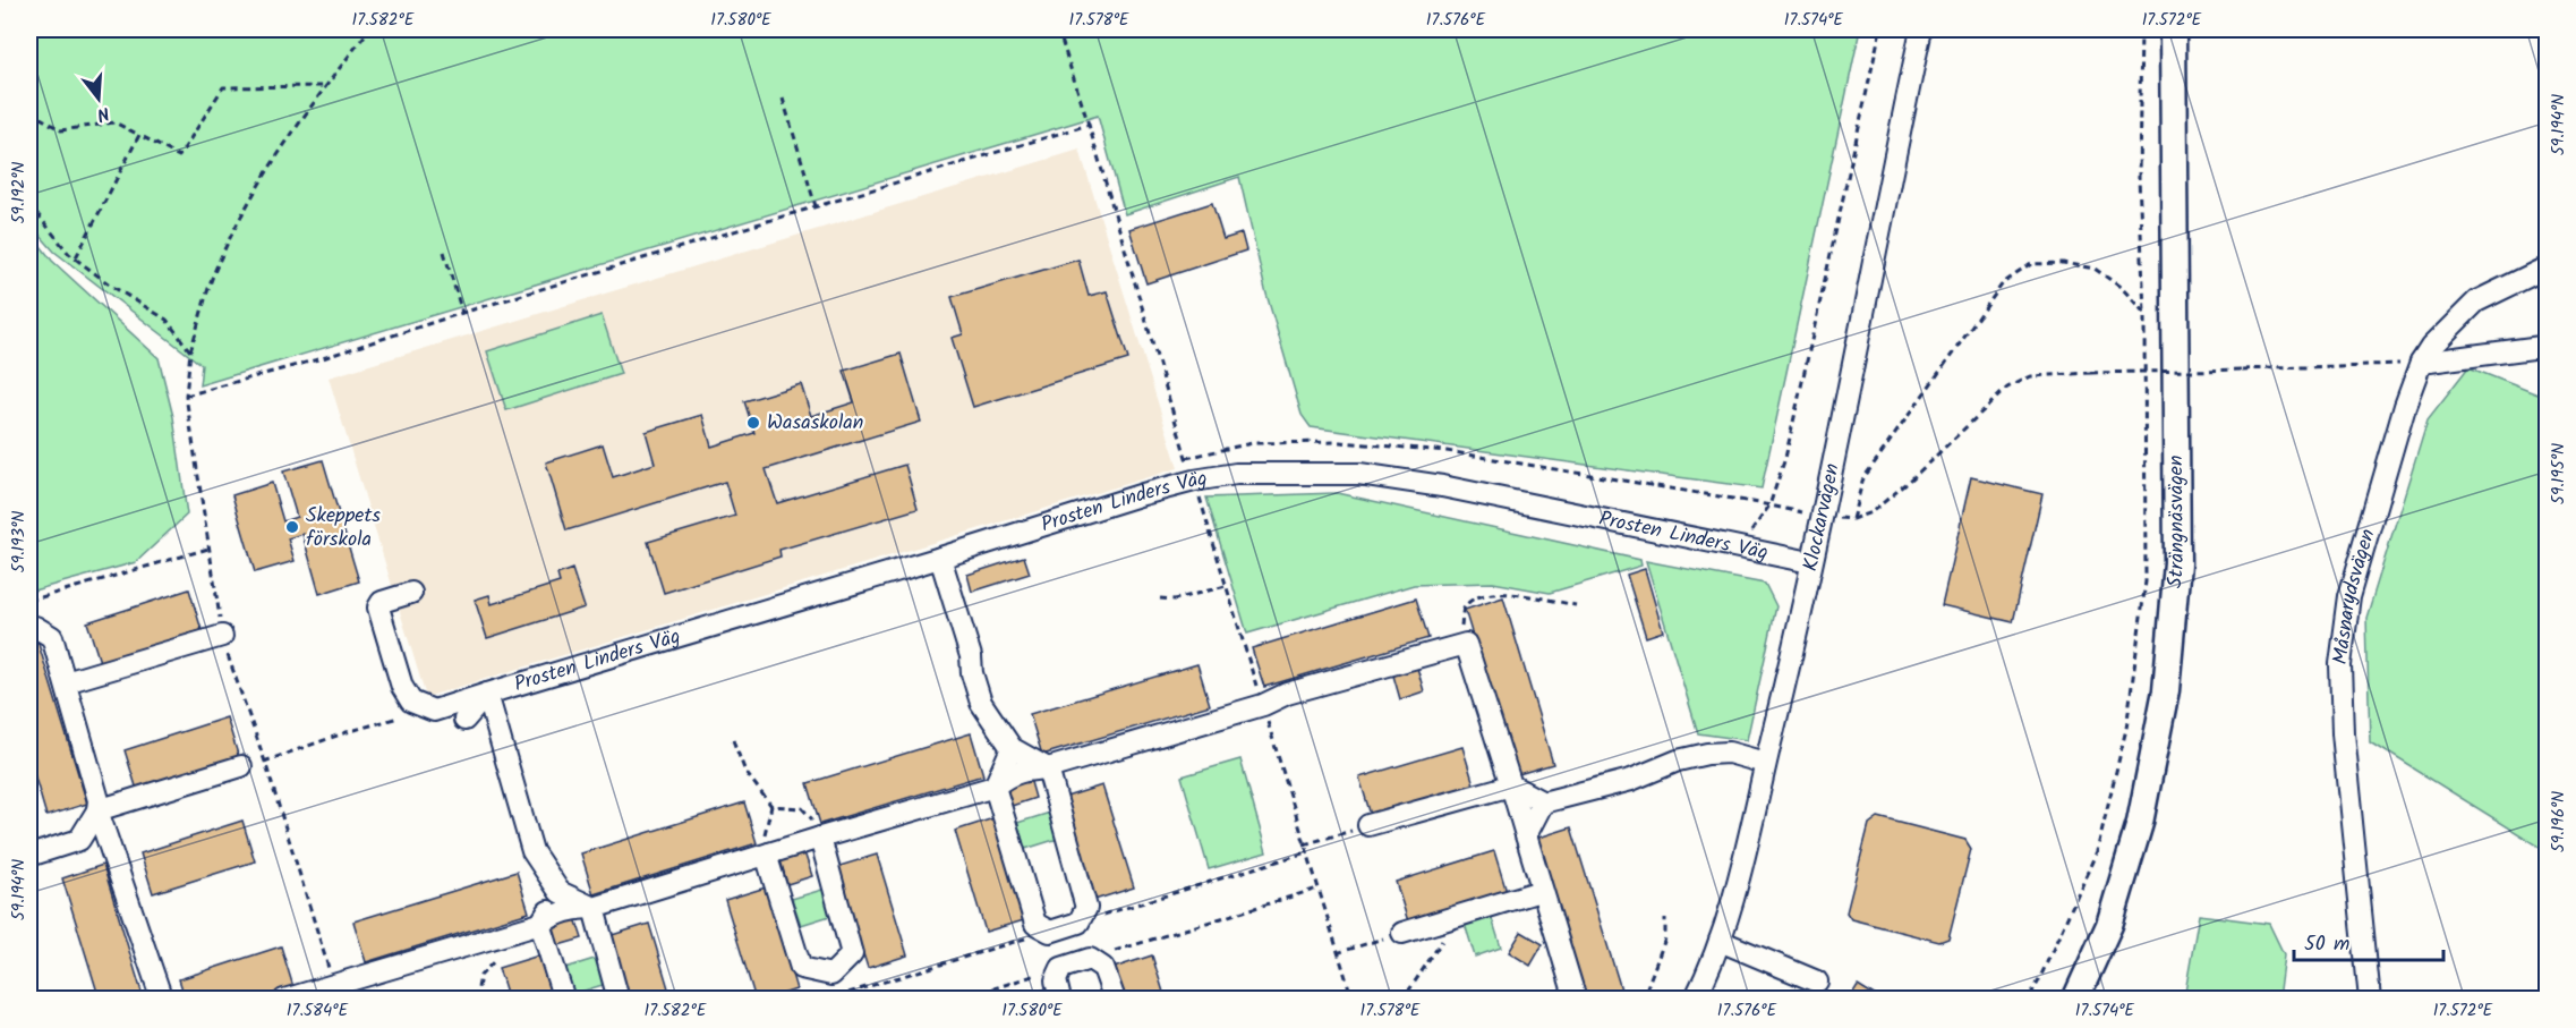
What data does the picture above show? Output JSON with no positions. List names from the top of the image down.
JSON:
{
  "streets": {
    "main road": ["Strängnäsvägen"],
    "street": ["Prosten Linders Väg", "Klockarvägen", "Måsnarydsvägen"]
  },
  "crossings": [
    ["Prosten Linders Väg", "Klockarvägen"]
  ],
  "places": ["Wasaskolan", "Skeppets förskola"],
  "scale_bar": "50 m",
  "north": "bottom",
  "coordinates": [
    "17.582°E",
    "17.580°E",
    "17.578°E",
    "17.576°E",
    "17.574°E",
    "17.572°E",
    "59.194°N",
    "59.192°N",
    "59.195°N",
    "59.193°N",
    "59.196°N",
    "17.584°E"
  ]
}
